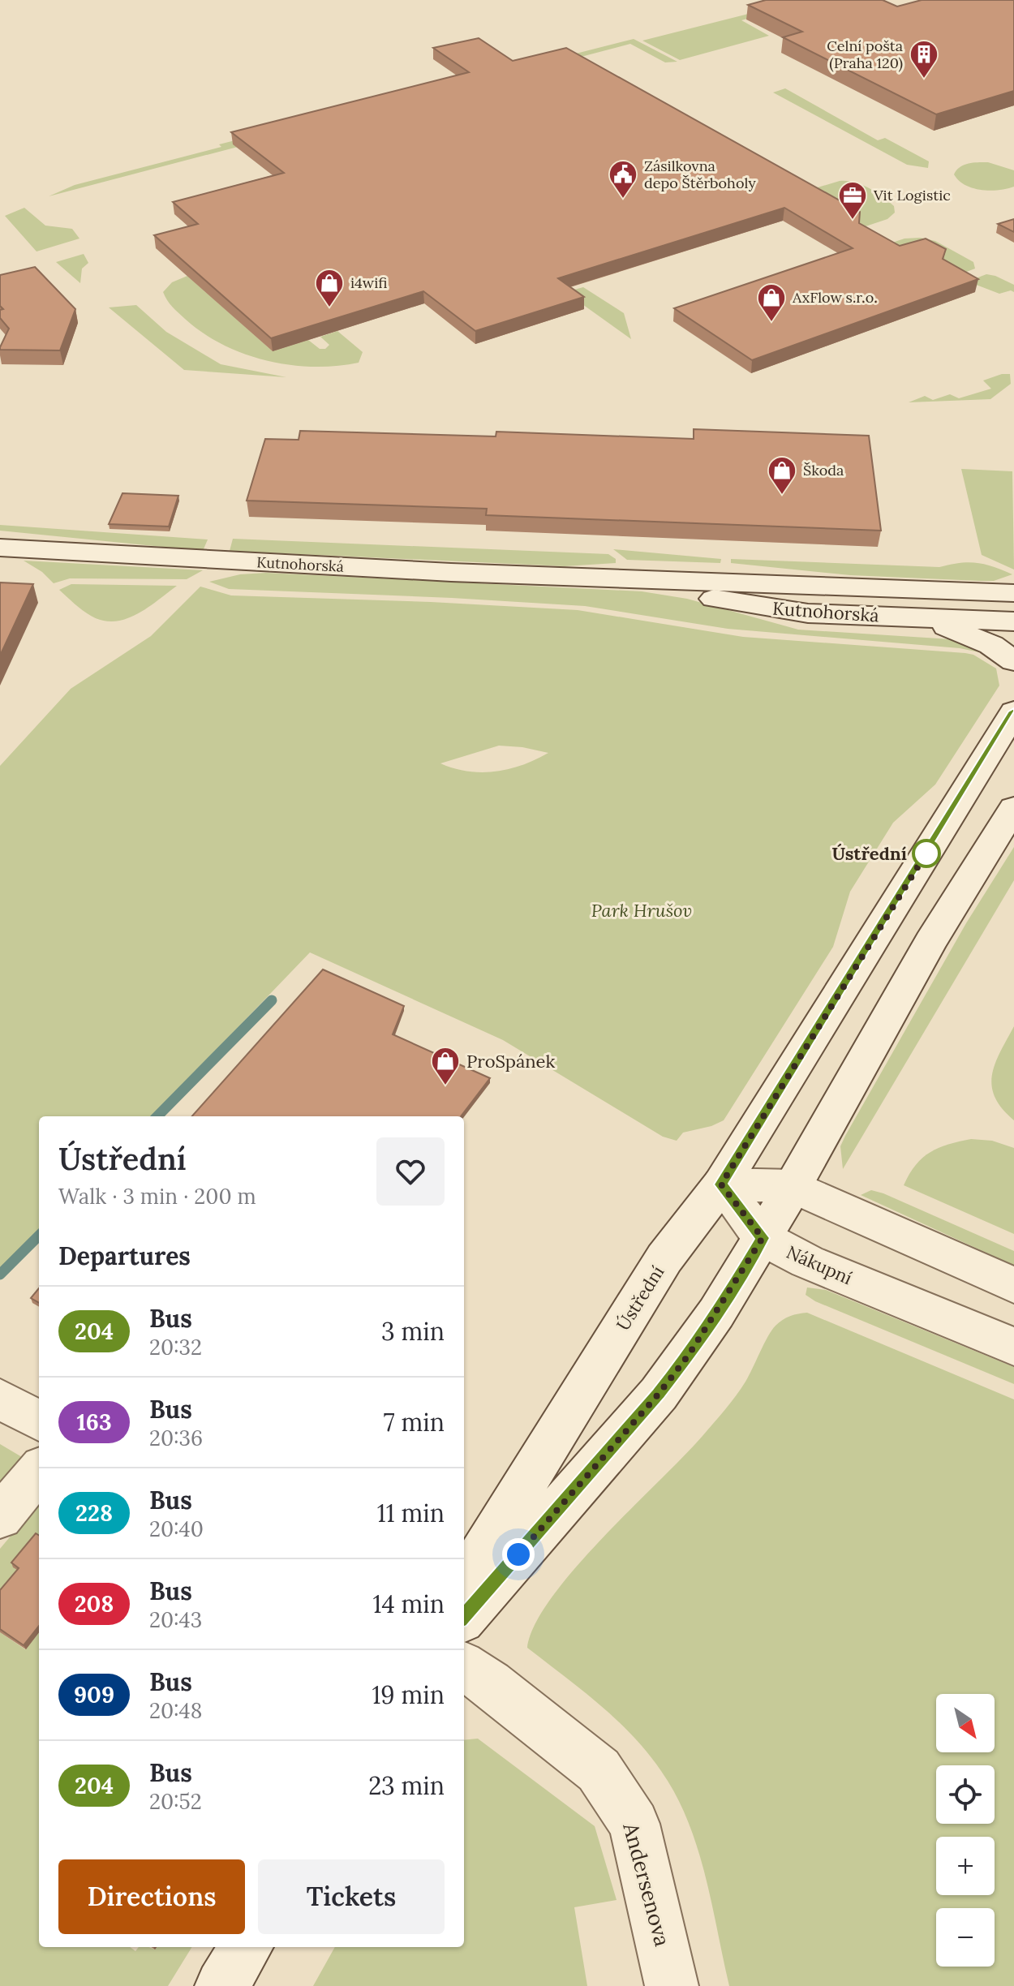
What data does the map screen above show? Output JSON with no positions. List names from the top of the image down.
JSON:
{
  "streets": {
    "street": [
      "Kutnohorská",
      "Nákupní",
      "Ústřední",
      "Andersenova"
    ]
  },
  "crossings": [
    ["Nákupní", "Ústřední"]
  ],
  "parks": ["Park Hrušov"],
  "places": {
    "building": ["Celní pošta (Praha 120)"],
    "public building": ["Zásilkovna depo Štěrboholy"],
    "office": ["Vit Logistic"],
    "shop": [
      "i4wifi",
      "AxFlow s.r.o.",
      "Škoda",
      "ProSpánek"
    ],
    "other": ["Ústřední"]
  },
  "lines": ["bus line 204"],
  "north": "bottom right",
  "page": {
    "heading": [
      ["Ústřední", "Walk · 3 min · 200 m"],
      "Departures"
    ],
    "list": [
      {
        "mark": "204",
        "name": "Bus",
        "note": "20:32",
        "value": "3 min"
      },
      {
        "mark": "163",
        "name": "Bus",
        "note": "20:36",
        "value": "7 min"
      },
      {
        "mark": "228",
        "name": "Bus",
        "note": "20:40",
        "value": "11 min"
      },
      {
        "mark": "208",
        "name": "Bus",
        "note": "20:43",
        "value": "14 min"
      },
      {
        "mark": "909",
        "name": "Bus",
        "note": "20:48",
        "value": "19 min"
      },
      {
        "mark": "204",
        "name": "Bus",
        "note": "20:52",
        "value": "23 min"
      }
    ],
    "map_buttons": ["+", "−"],
    "buttons": ["Directions", "Tickets"]
  }
}
